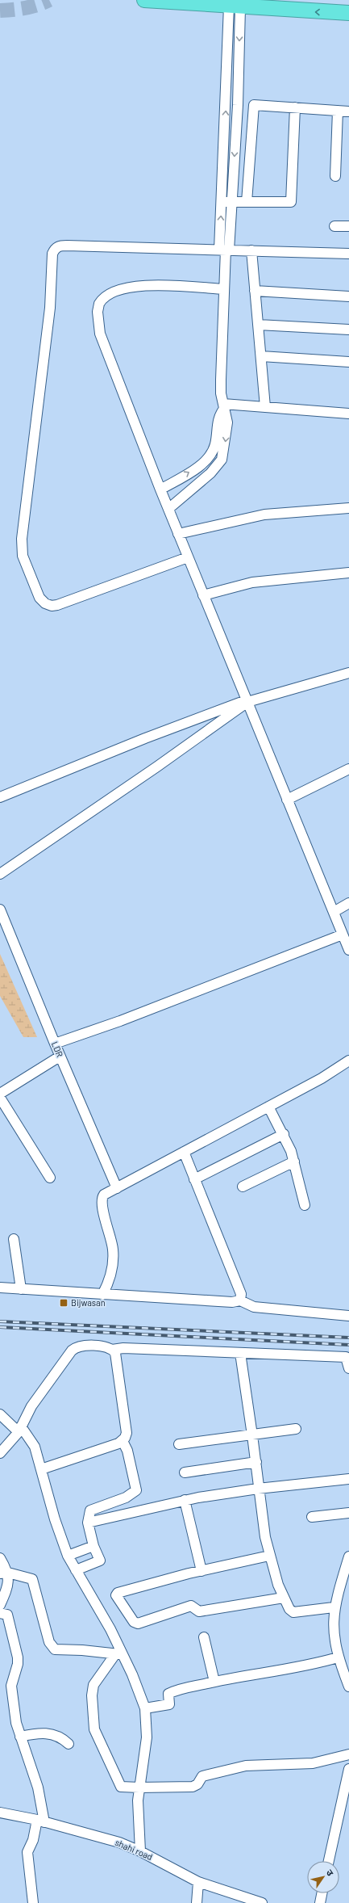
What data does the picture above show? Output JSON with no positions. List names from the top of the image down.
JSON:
{
  "streets": {
    "street": ["LDR", "shahi road"]
  },
  "places": {
    "transit": ["Bijwasan"]
  },
  "north": "top right"
}
